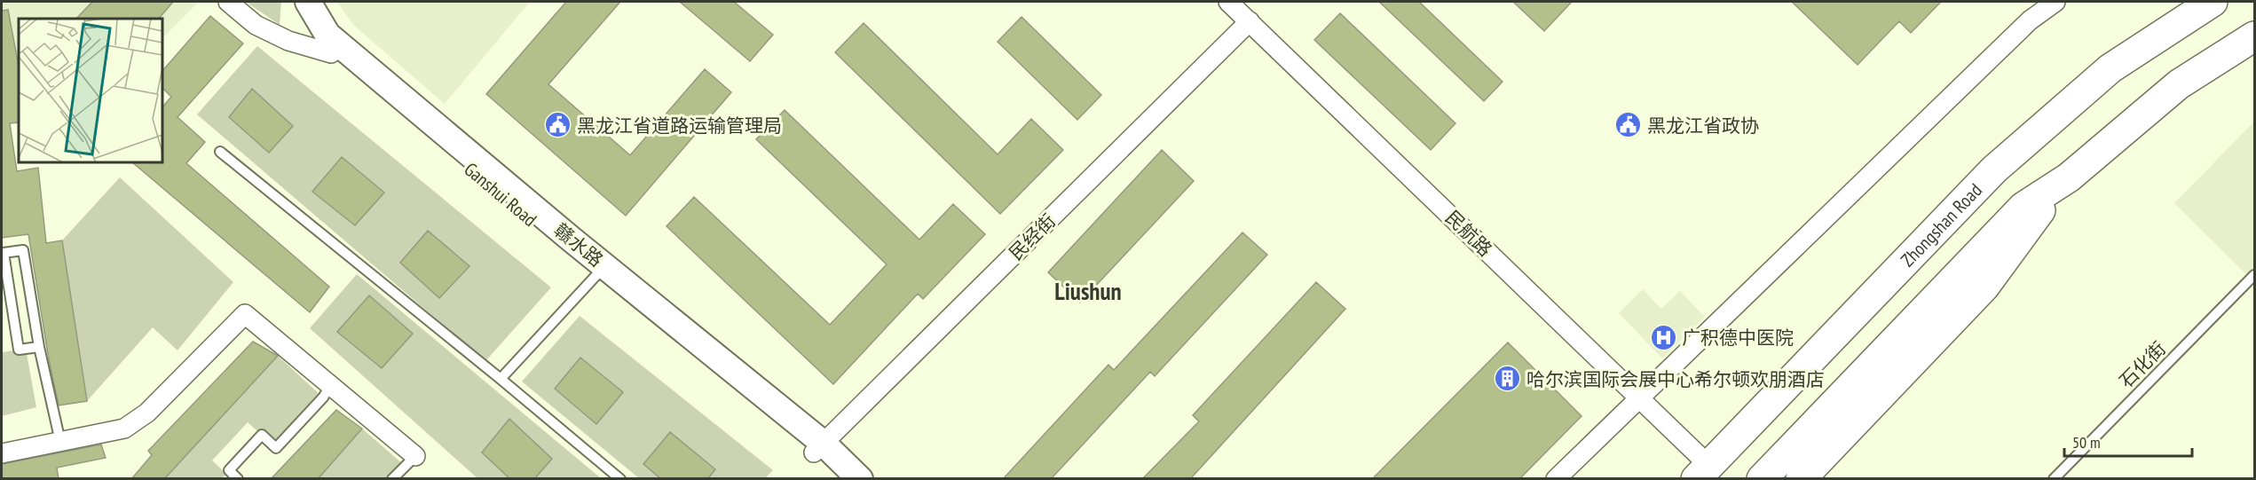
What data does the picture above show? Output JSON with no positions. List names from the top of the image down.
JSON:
{
  "streets": {
    "main road": ["Ganshui Road", "Zhongshan Road", "赣水路"],
    "street": ["民航路", "民经街"],
    "lane": ["石化街"]
  },
  "crossings": [
    ["Ganshui Road", "民经街"],
    ["Ganshui Road", "赣水路"],
    ["Zhongshan Road", "民航路"],
    ["民航路", "民经街"],
    ["民经街", "赣水路"]
  ],
  "districts": ["Liushun"],
  "places": {
    "public building": ["黑龙江省道路运输管理局", "黑龙江省政协"],
    "hospital": ["广积德中医院"],
    "building": ["哈尔滨国际会展中心希尔顿欢朋酒店"]
  },
  "scale_bar": "50 m"
}
